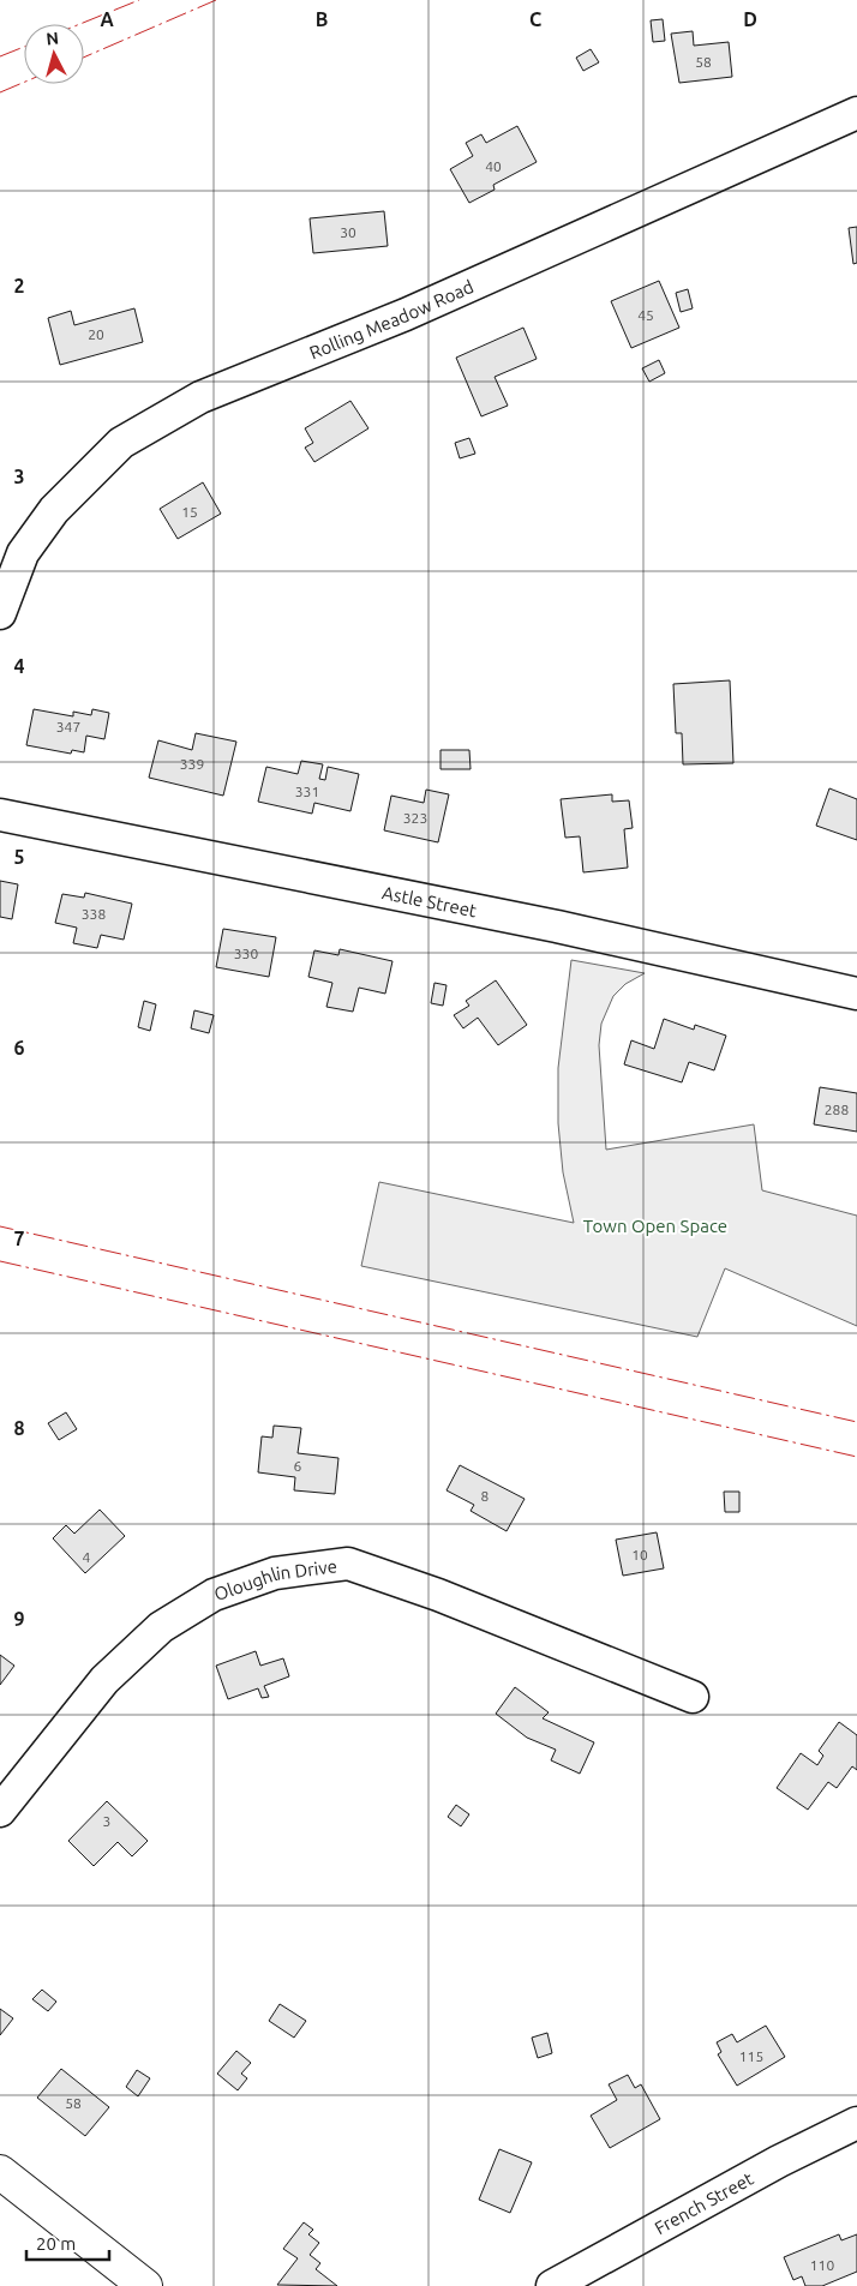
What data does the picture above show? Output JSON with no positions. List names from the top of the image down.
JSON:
{
  "streets": {
    "street": [
      "Rolling Meadow Road",
      "Astle Street",
      "Oloughlin Drive",
      "French Street"
    ]
  },
  "parks": ["Town Open Space"],
  "house_numbers": [
    "58",
    "40",
    "30",
    "45",
    "20",
    "15",
    "347",
    "339",
    "331",
    "323",
    "338",
    "330",
    "288",
    "6",
    "8",
    "10",
    "4",
    "3",
    "115",
    "58",
    "110"
  ],
  "scale_bar": "20 m",
  "north": "top",
  "grid": {
    "columns": [
      "A",
      "B",
      "C",
      "D"
    ],
    "rows": [
      "2",
      "3",
      "4",
      "5",
      "6",
      "7",
      "8",
      "9"
    ]
  }
}
